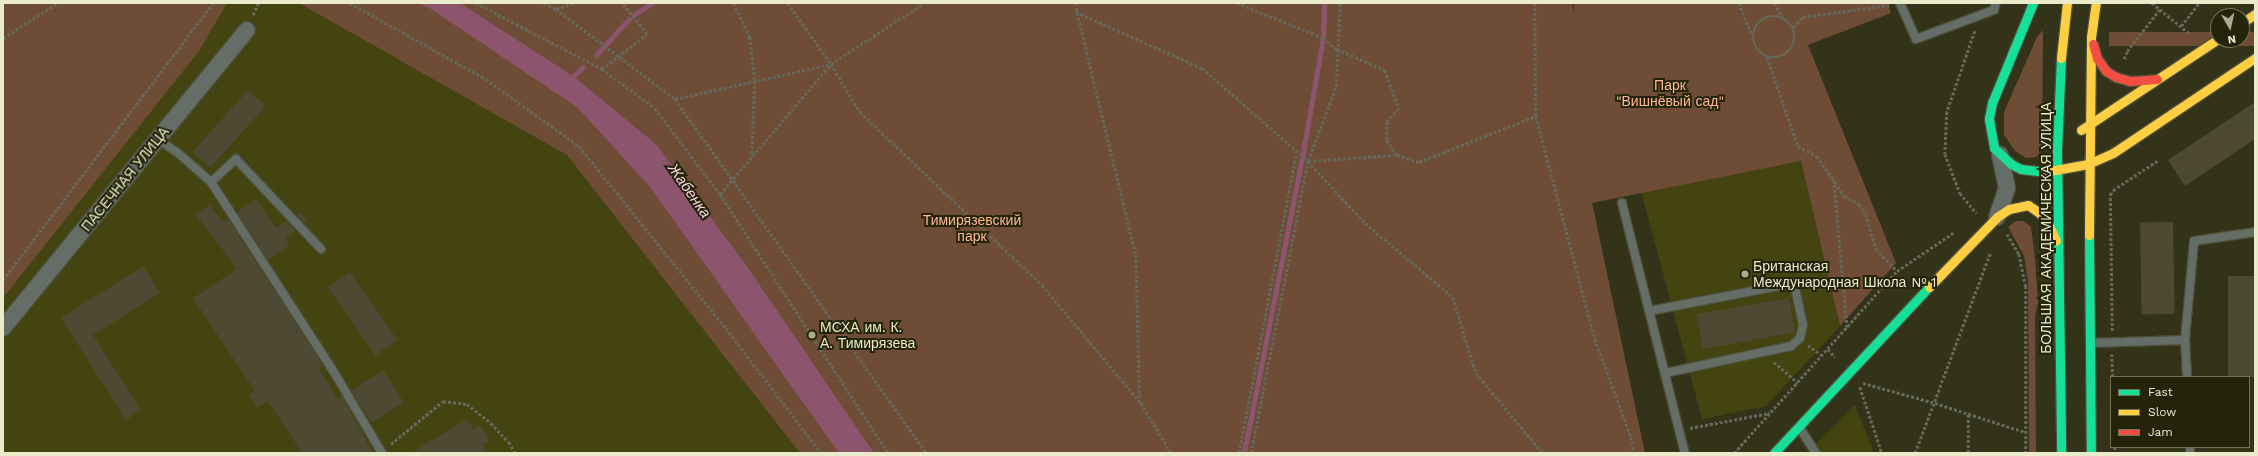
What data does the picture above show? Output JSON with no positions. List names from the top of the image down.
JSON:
{
  "streets": {
    "main road": ["БОЛЬШАЯ АКАДЕМИЧЕСКАЯ УЛИЦА"],
    "street": ["ПАСЕЧНАЯ УЛИЦА"]
  },
  "water": ["Жабенка"],
  "parks": ["Парк \"Вишнёвый сад\"", "Тимирязевский парк"],
  "places": ["Британская Международная Школа № 1", "МСХА им. К. А. Тимирязева"],
  "legend": ["Fast", "Slow", "Jam"],
  "north": "bottom"
}
